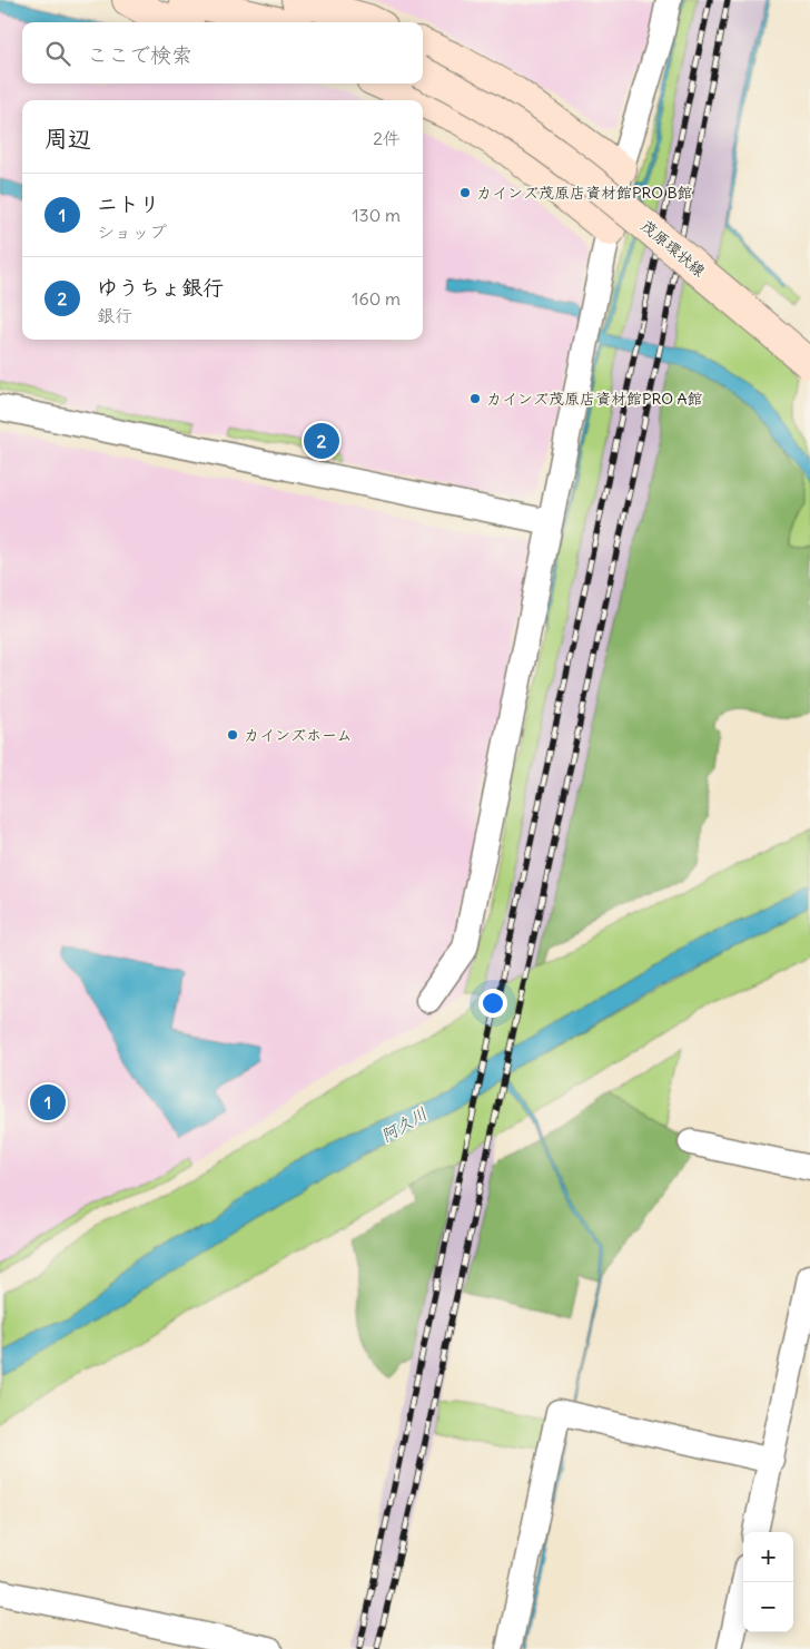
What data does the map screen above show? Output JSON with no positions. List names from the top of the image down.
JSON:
{
  "streets": {
    "main road": ["茂原環状線"]
  },
  "water": ["阿久川"],
  "places": ["カインズ茂原店資材館PRO B館", "カインズ茂原店資材館PRO A館", "カインズホーム"],
  "page": {
    "search": "ここで検索",
    "heading": ["周辺", "2件"],
    "list": [
      {
        "mark": "1",
        "name": "ニトリ",
        "note": "ショップ",
        "value": "130 m"
      },
      {
        "mark": "2",
        "name": "ゆうちょ銀行",
        "note": "銀行",
        "value": "160 m"
      }
    ],
    "pins": ["2", "1"],
    "map_buttons": ["+", "−"]
  }
}
